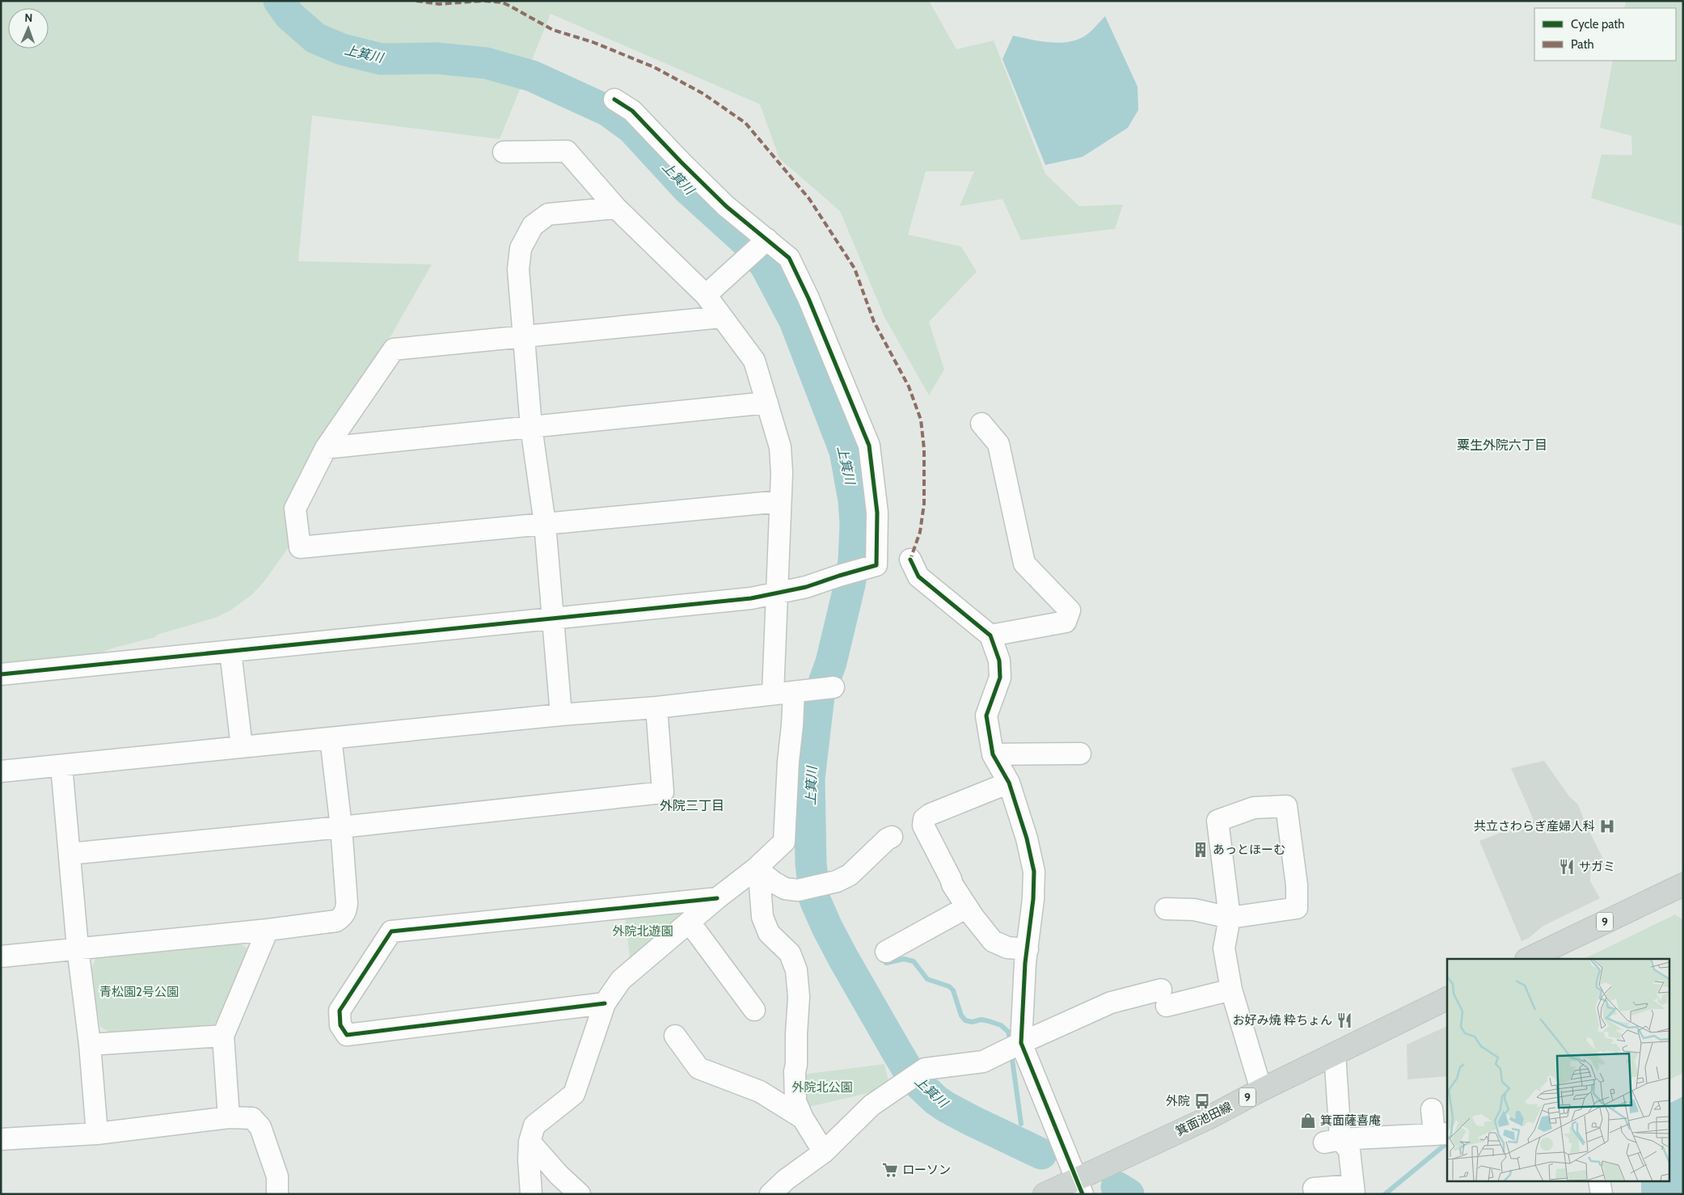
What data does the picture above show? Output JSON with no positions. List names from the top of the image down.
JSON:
{
  "streets": {
    "main road": ["9", "箕面池田線"]
  },
  "districts": ["粟生外院六丁目", "外院三丁目"],
  "water": ["上箕川"],
  "parks": ["外院北遊園", "青松園2号公園", "外院北公園"],
  "places": {
    "hospital": ["共立さわらぎ産婦人科"],
    "building": ["あっとほーむ"],
    "restaurant": ["サガミ", "お好み焼 粋ちょん"],
    "bus stop": ["外院"],
    "shop": ["箕面薩喜庵"],
    "supermarket": ["ローソン"]
  },
  "legend": ["Cycle path", "Path"],
  "north": "top"
}
